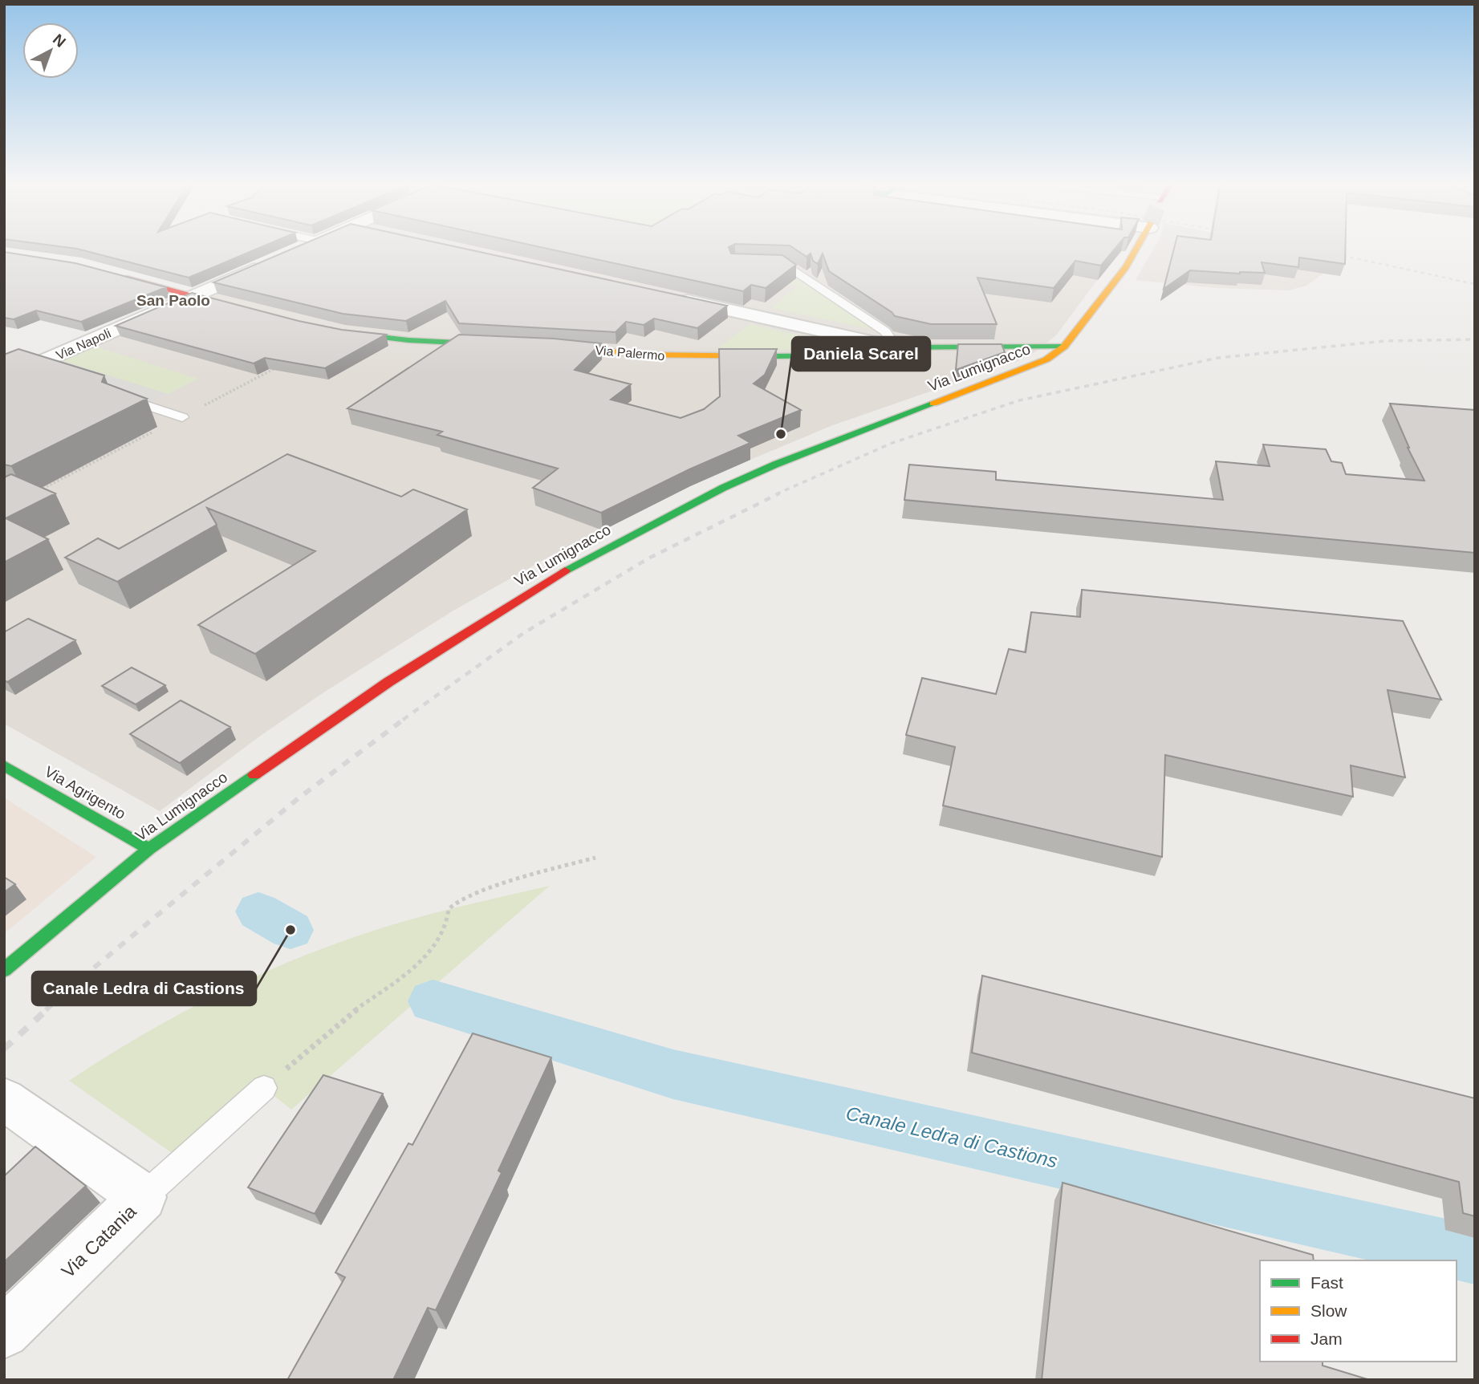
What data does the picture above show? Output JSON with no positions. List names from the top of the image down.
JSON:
{
  "streets": {
    "main road": ["Via Palermo", "Via Lumignacco", "Via Agrigento"],
    "street": ["Via Napoli", "Via Catania"]
  },
  "crossings": [
    ["Via Palermo", "Via Lumignacco"],
    ["Via Lumignacco", "Via Agrigento"]
  ],
  "districts": ["San Paolo"],
  "water": ["Canale Ledra di Castions"],
  "places": ["Daniela Scarel", "Canale Ledra di Castions"],
  "legend": ["Fast", "Slow", "Jam"],
  "north": "top right"
}
